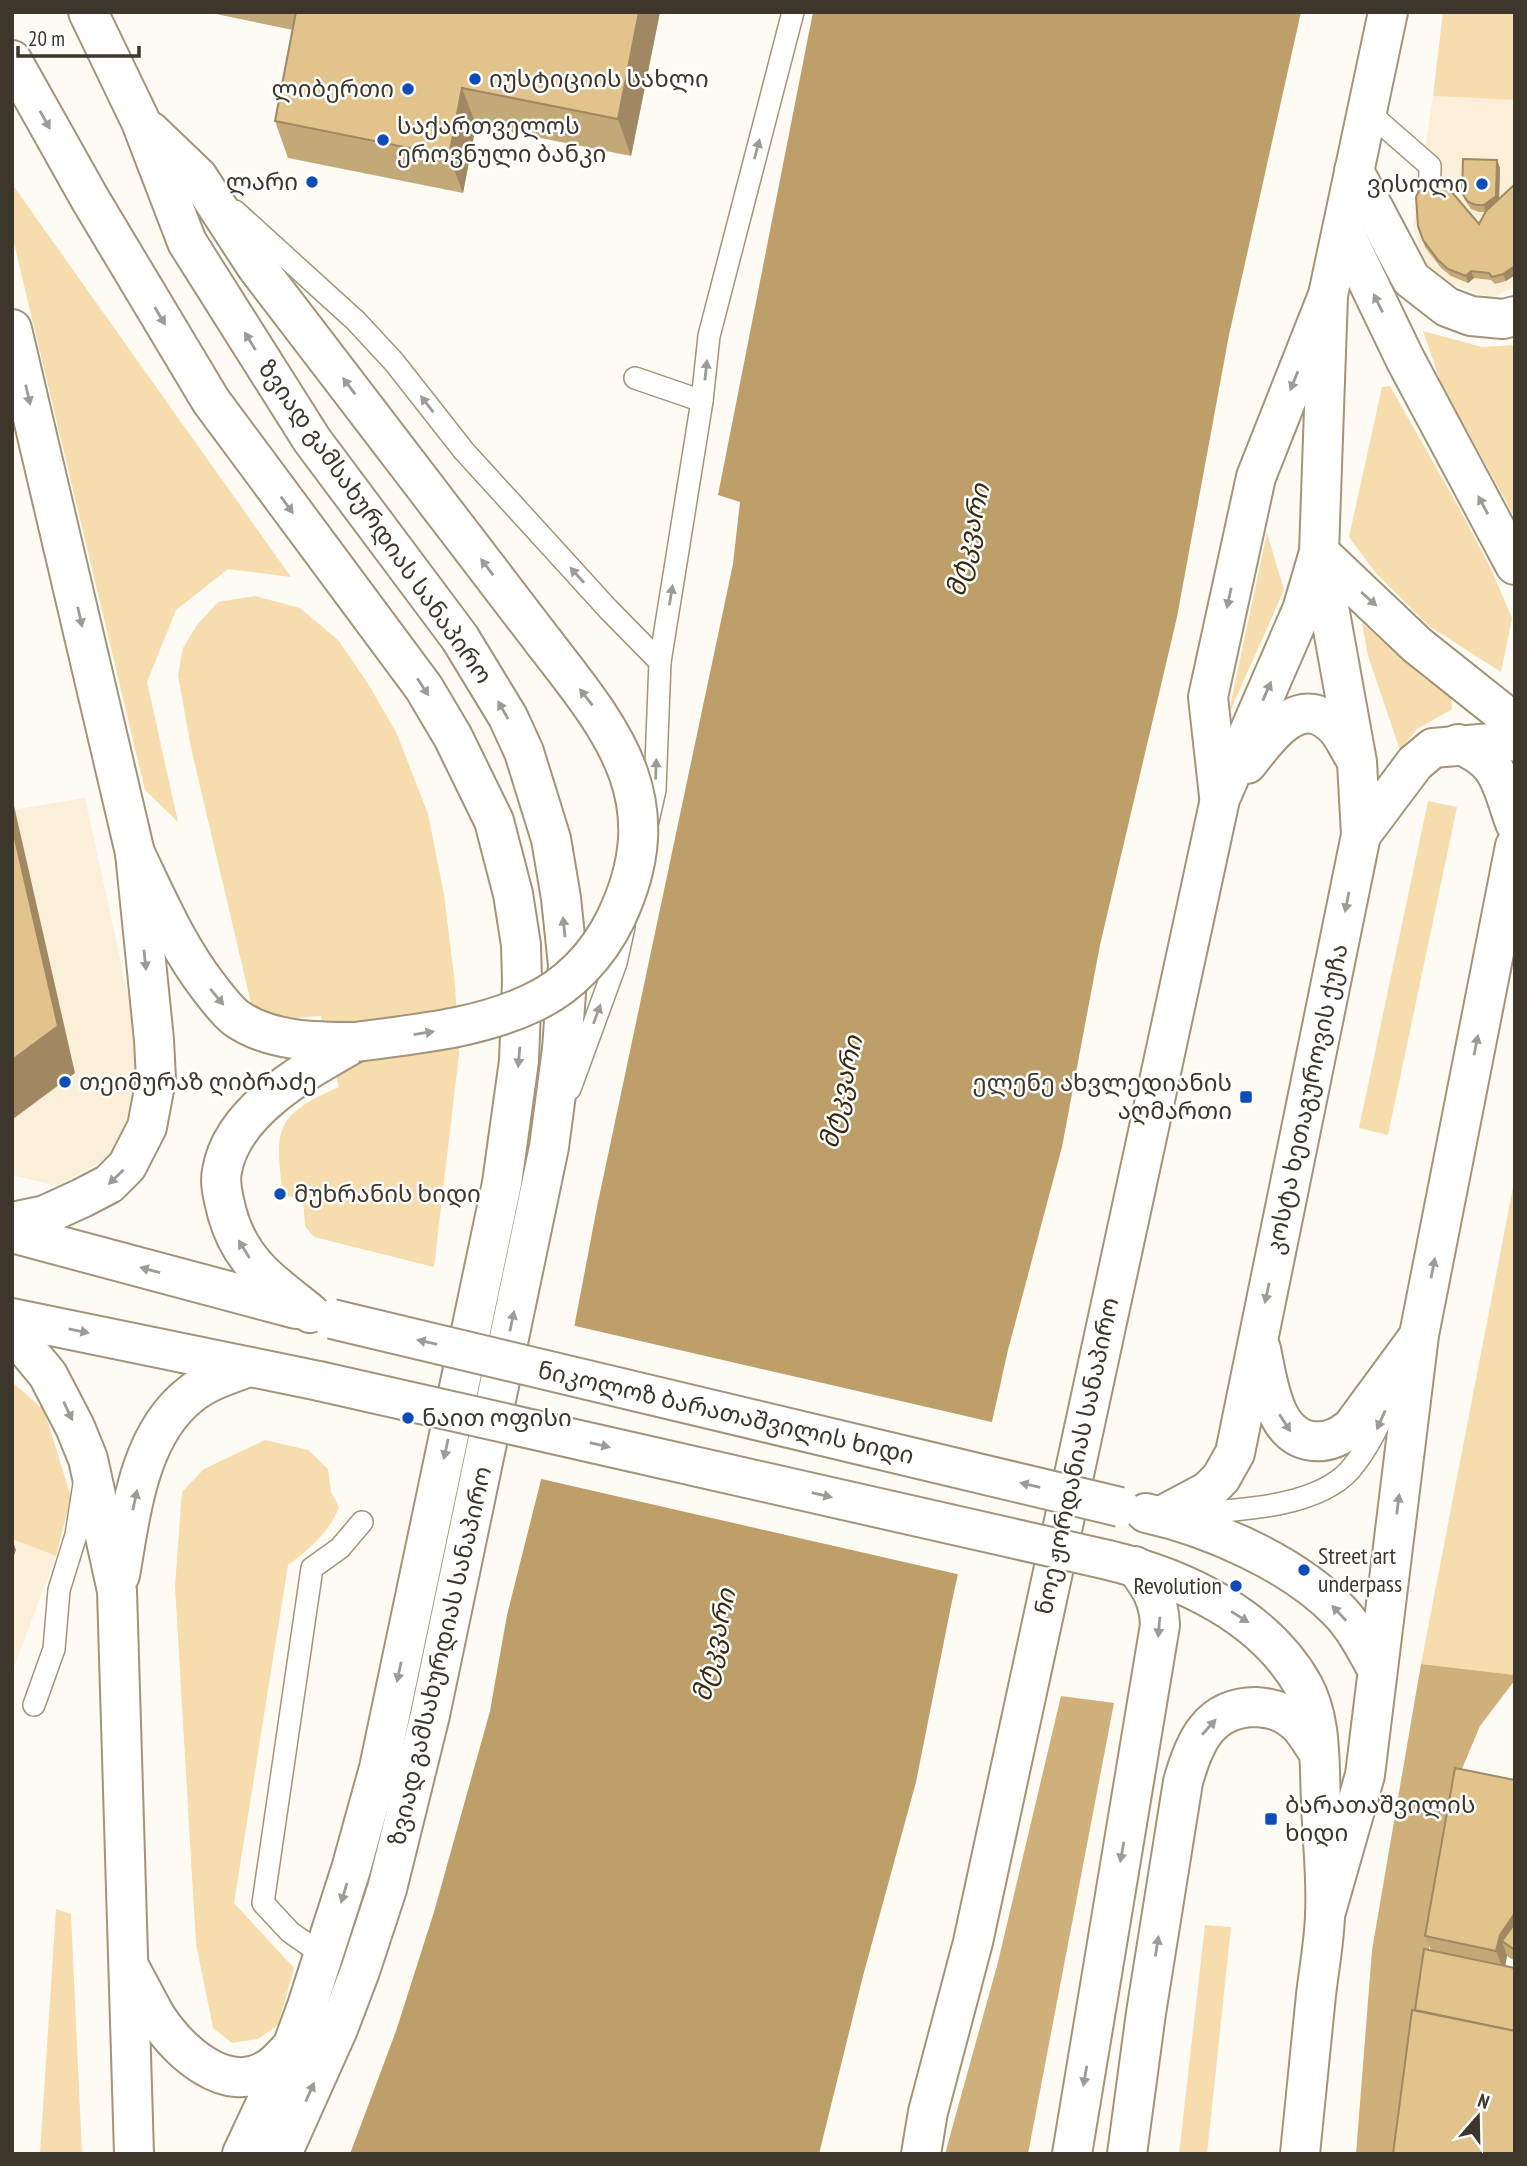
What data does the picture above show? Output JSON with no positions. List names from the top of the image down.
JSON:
{
  "streets": {
    "main road": [
      "ზვიად გამსახურდიას სანაპირო",
      "კოსტა ხეთაგუროვის ქუჩა",
      "ნიკოლოზ ბარათაშვილის ხიდი",
      "ნოე ჟორდანიას სანაპირო"
    ]
  },
  "crossings": [
    ["კოსტა ხეთაგუროვის ქუჩა", "ნიკოლოზ ბარათაშვილის ხიდი"],
    ["კოსტა ხეთაგუროვის ქუჩა", "ნოე ჟორდანიას სანაპირო"]
  ],
  "water": ["მტკვარი"],
  "places": {
    "other": [
      "იუსტიციის სახლი",
      "ლიბერთი",
      "საქართველოს ეროვნული ბანკი",
      "ლარი",
      "ვისოლი",
      "თეიმურაზ ღიბრაძე",
      "მუხრანის ხიდი",
      "ნაით ოფისი",
      "Street art underpass",
      "Revolution"
    ],
    "transit": ["ელენე ახვლედიანის აღმართი", "ბარათაშვილის ხიდი"]
  },
  "scale_bar": "20 m",
  "north": "top"
}
